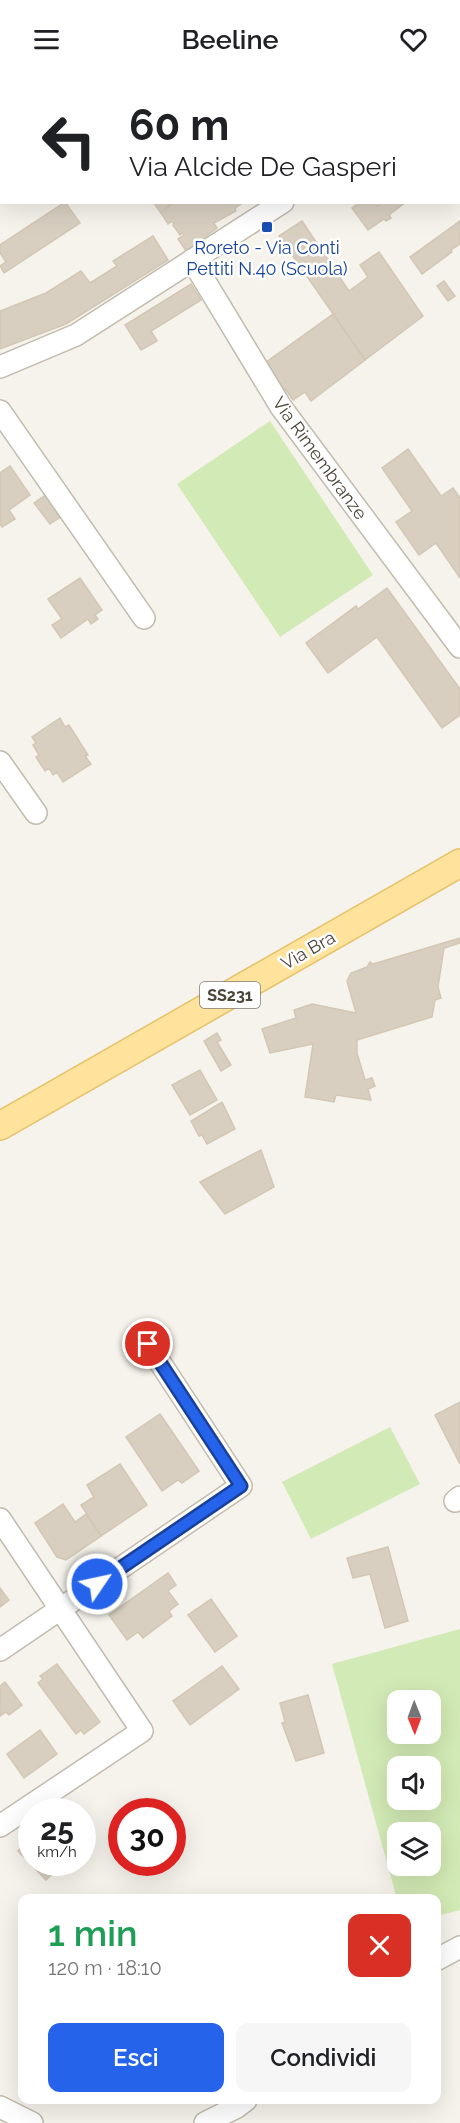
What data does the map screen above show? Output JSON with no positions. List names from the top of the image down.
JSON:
{
  "streets": {
    "main road": ["Via Bra", "SS231"],
    "street": ["Via Rimembranze"]
  },
  "places": {
    "transit": ["Roreto - Via Conti Pettiti N.40 (Scuola)"]
  },
  "north": "bottom",
  "page": {
    "header": "Beeline",
    "turn": ["60 m", "Via Alcide De Gasperi"],
    "speed": "25 km/h",
    "limit": "30",
    "heading": ["1 min", "120 m · 18:10"],
    "buttons": ["Esci", "Condividi"]
  }
}
